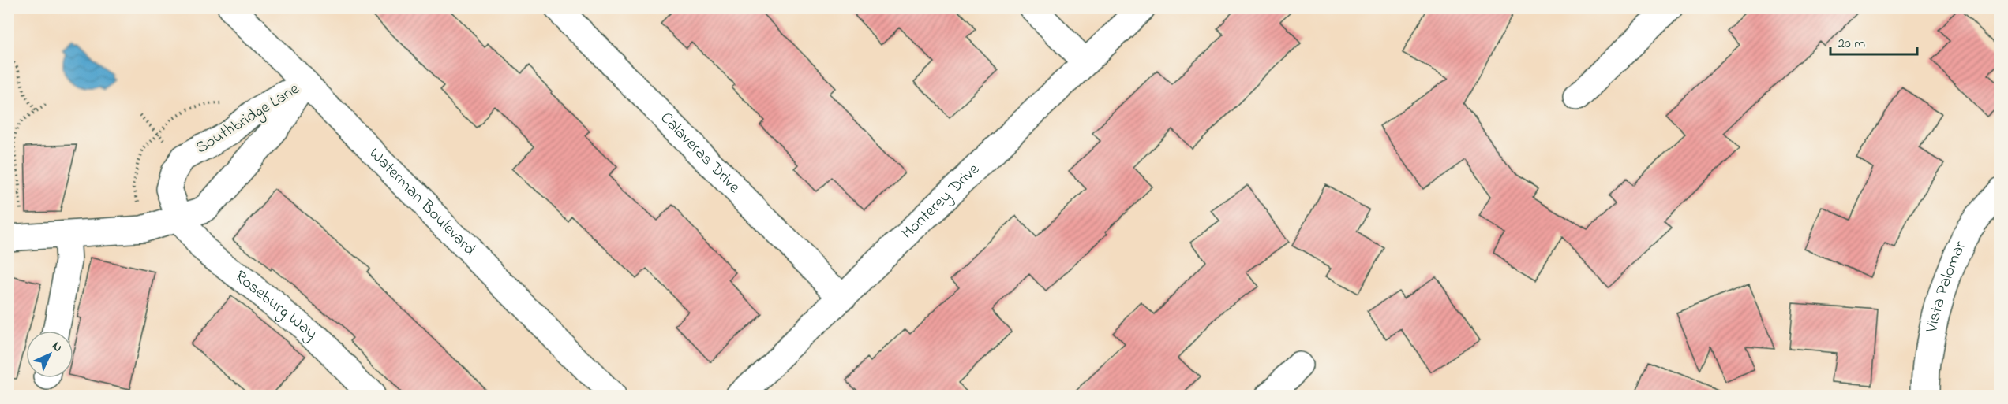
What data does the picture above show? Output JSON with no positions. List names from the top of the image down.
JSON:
{
  "streets": {
    "street": [
      "Southbridge Lane",
      "Calaveras Drive",
      "Waterman Boulevard",
      "Monterey Drive",
      "Vista Palomar",
      "Roseburg Way"
    ]
  },
  "crossings": [
    ["Southbridge Lane", "Waterman Boulevard"],
    ["Southbridge Lane", "Roseburg Way"],
    ["Calaveras Drive", "Monterey Drive"]
  ],
  "scale_bar": "20 m",
  "north": "top right"
}
